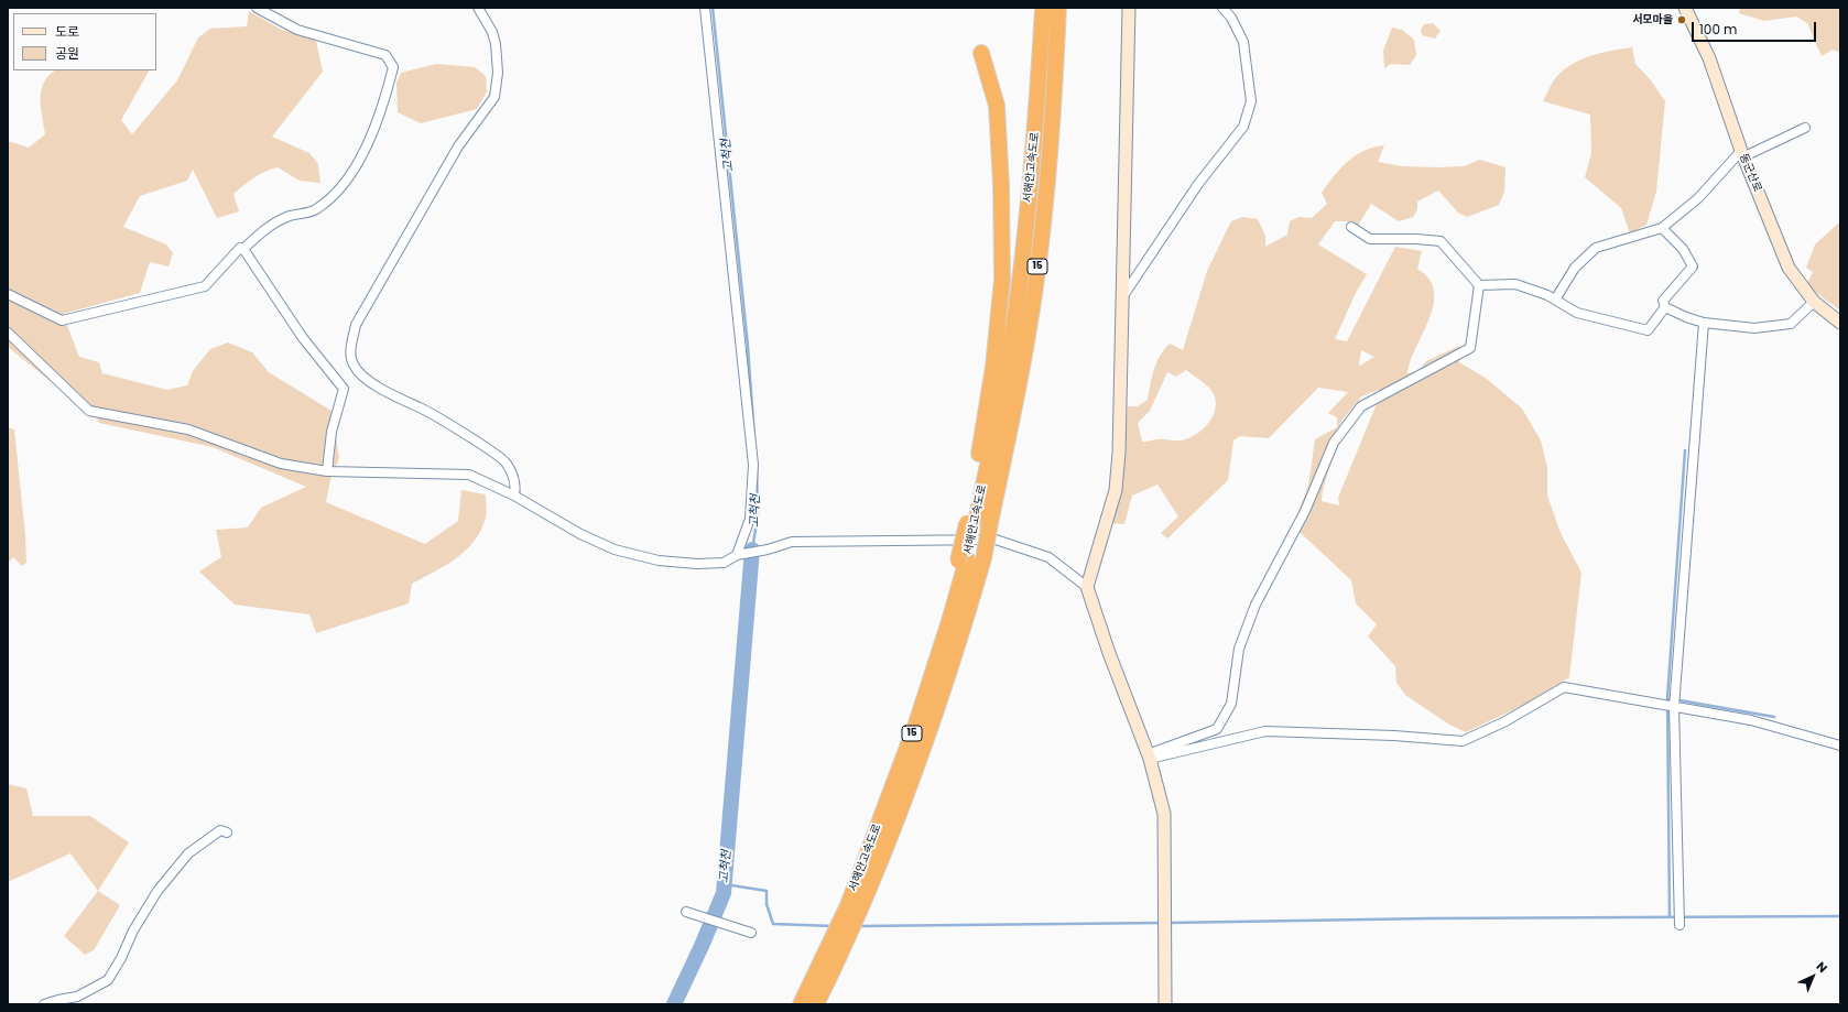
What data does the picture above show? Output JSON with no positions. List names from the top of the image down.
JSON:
{
  "streets": {
    "highway": ["서해안고속도로", "15"],
    "street": ["동군산로"]
  },
  "water": ["고척천"],
  "places": ["서모마을"],
  "legend": ["도로", "공원"],
  "scale_bar": "100 m",
  "north": "top right"
}
